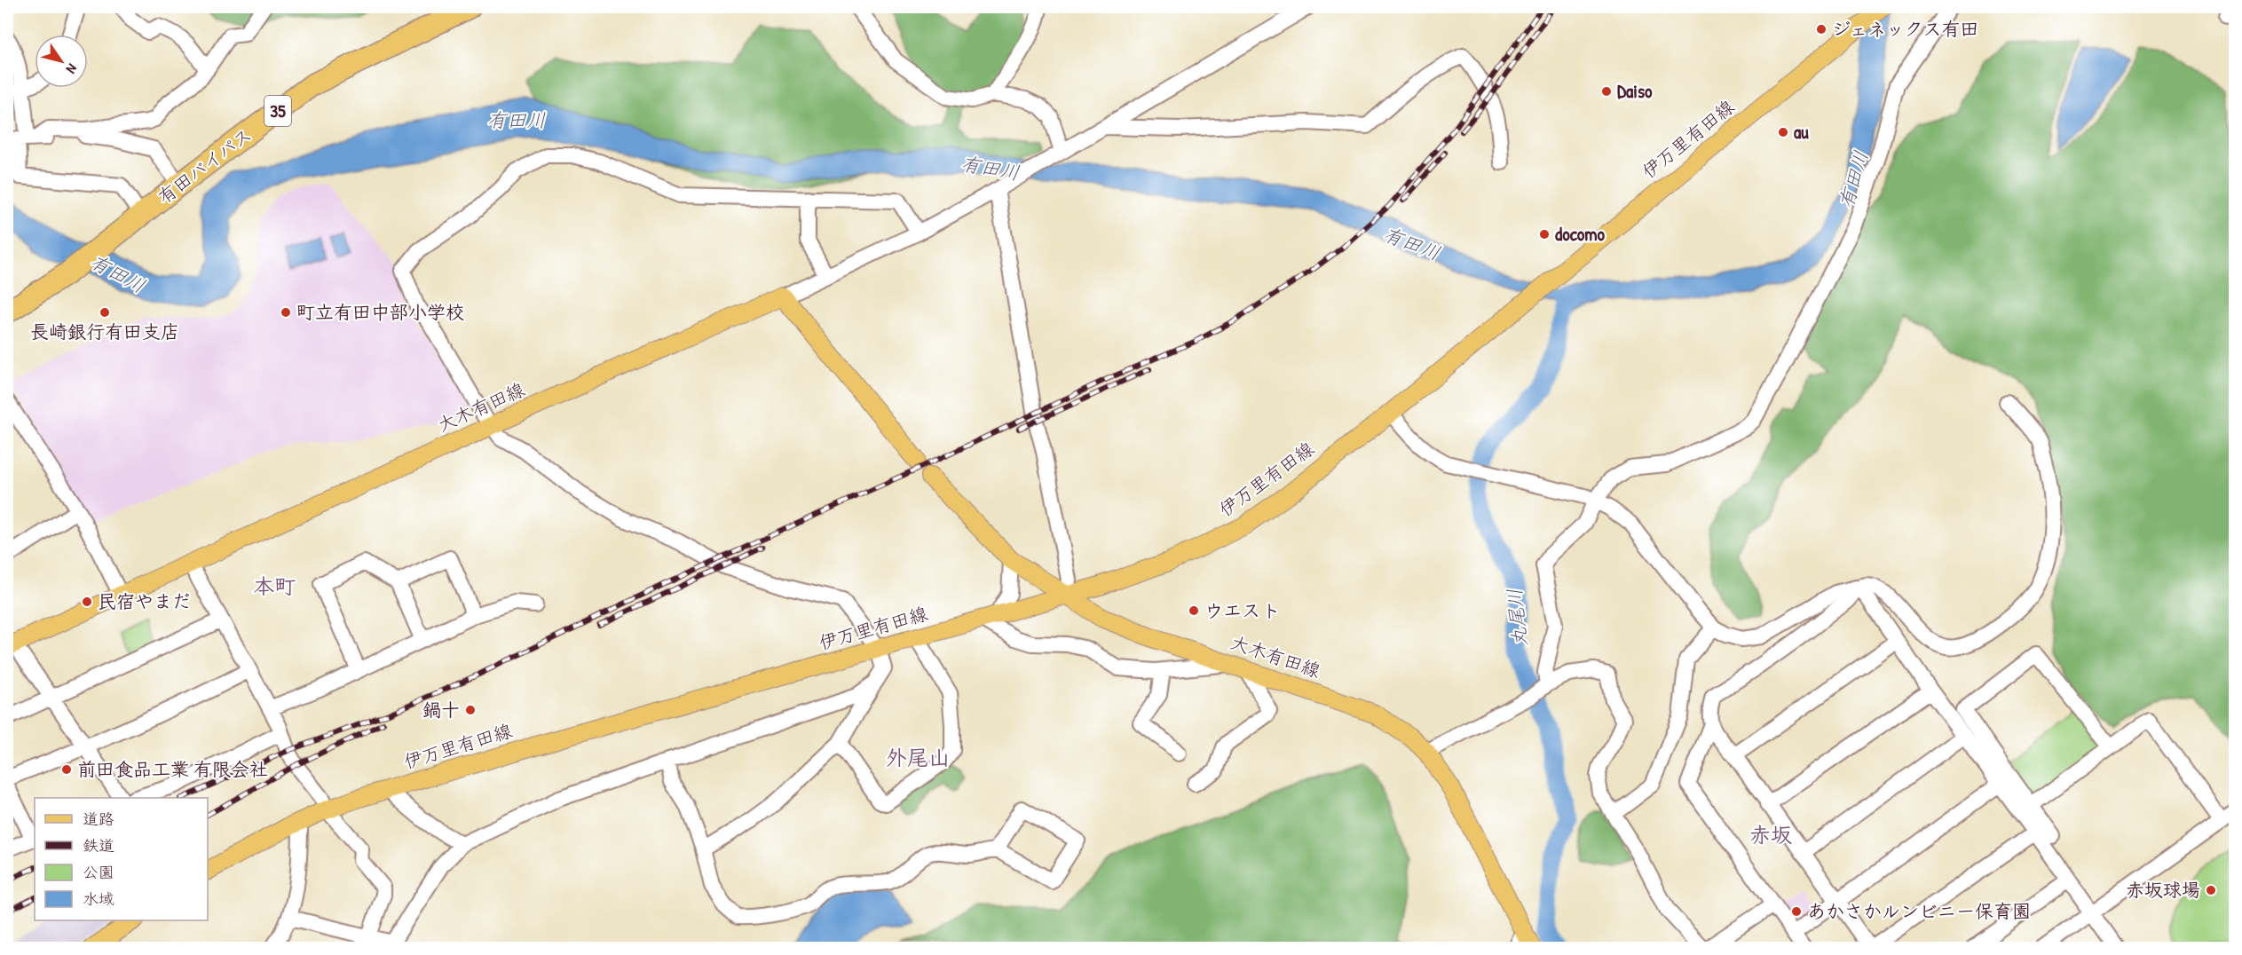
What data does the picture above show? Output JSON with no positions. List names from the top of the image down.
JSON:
{
  "streets": {
    "highway": ["35", "有田バイパス"],
    "main road": ["伊万里有田線", "大木有田線"]
  },
  "crossings": [
    ["伊万里有田線", "大木有田線"]
  ],
  "districts": ["本町", "外尾山", "赤坂"],
  "water": ["有田川", "丸尾川"],
  "places": [
    "ジェネックス有田",
    "Daiso",
    "au",
    "docomo",
    "長崎銀行有田支店",
    "町立有田中部小学校",
    "民宿やまだ",
    "ウエスト",
    "鍋十",
    "前田食品工業 有限会社",
    "赤坂球場",
    "あかさかルンビニー保育園"
  ],
  "legend": [
    "道路",
    "鉄道",
    "公園",
    "水域"
  ],
  "north": "bottom right"
}
